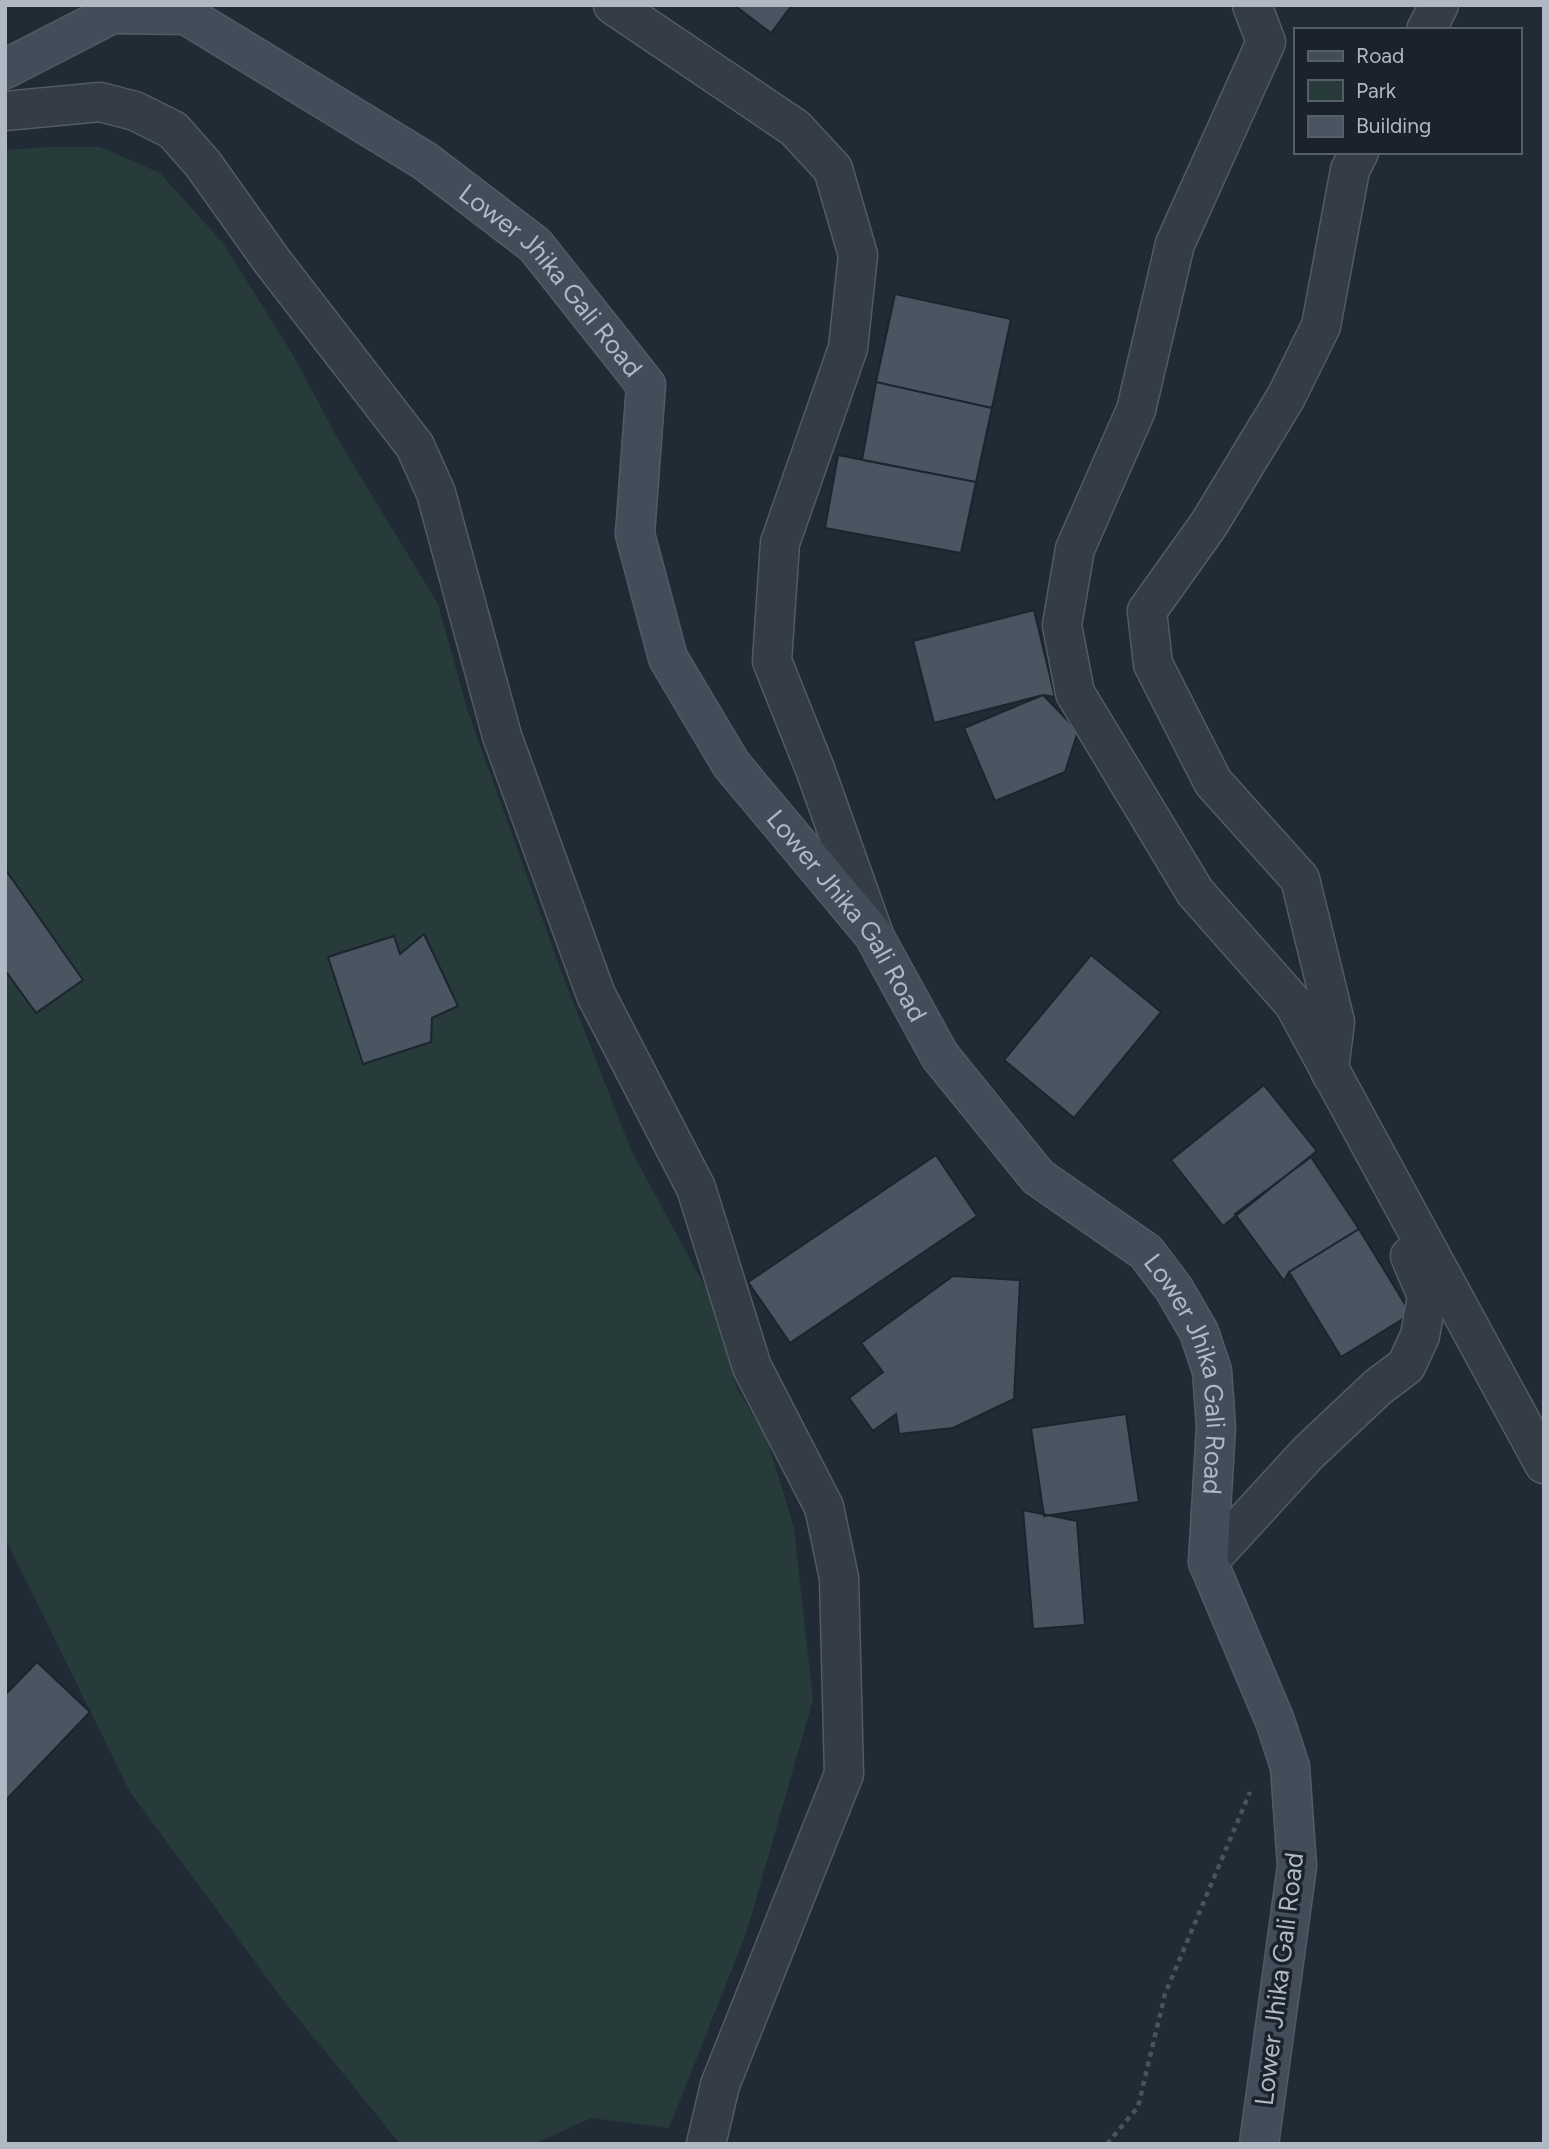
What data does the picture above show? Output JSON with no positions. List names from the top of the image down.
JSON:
{
  "streets": {
    "main road": ["Lower Jhika Gali Road"]
  },
  "legend": ["Road", "Park", "Building"]
}
